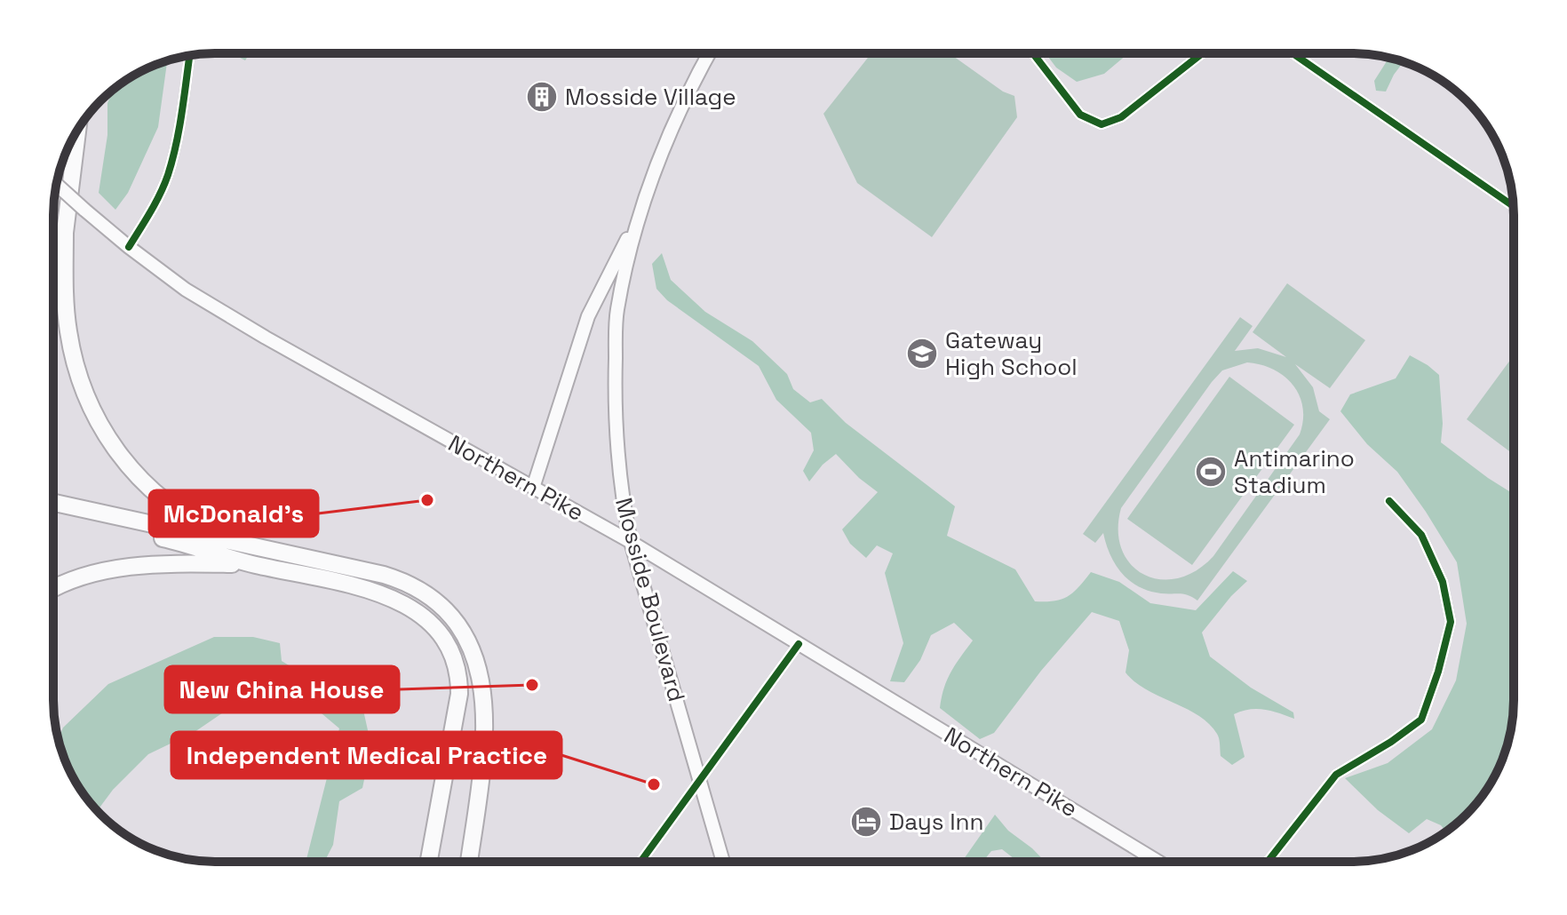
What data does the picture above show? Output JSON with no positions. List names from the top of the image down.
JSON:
{
  "streets": {
    "main road": ["Northern Pike", "Mosside Boulevard"]
  },
  "crossings": [
    ["Northern Pike", "Mosside Boulevard"]
  ],
  "places": {
    "building": ["Mosside Village"],
    "school or university": ["Gateway High School"],
    "sports": ["Antimarino Stadium"],
    "other": ["McDonald's", "New China House", "Independent Medical Practice"],
    "hotel": ["Days Inn"]
  }
}
